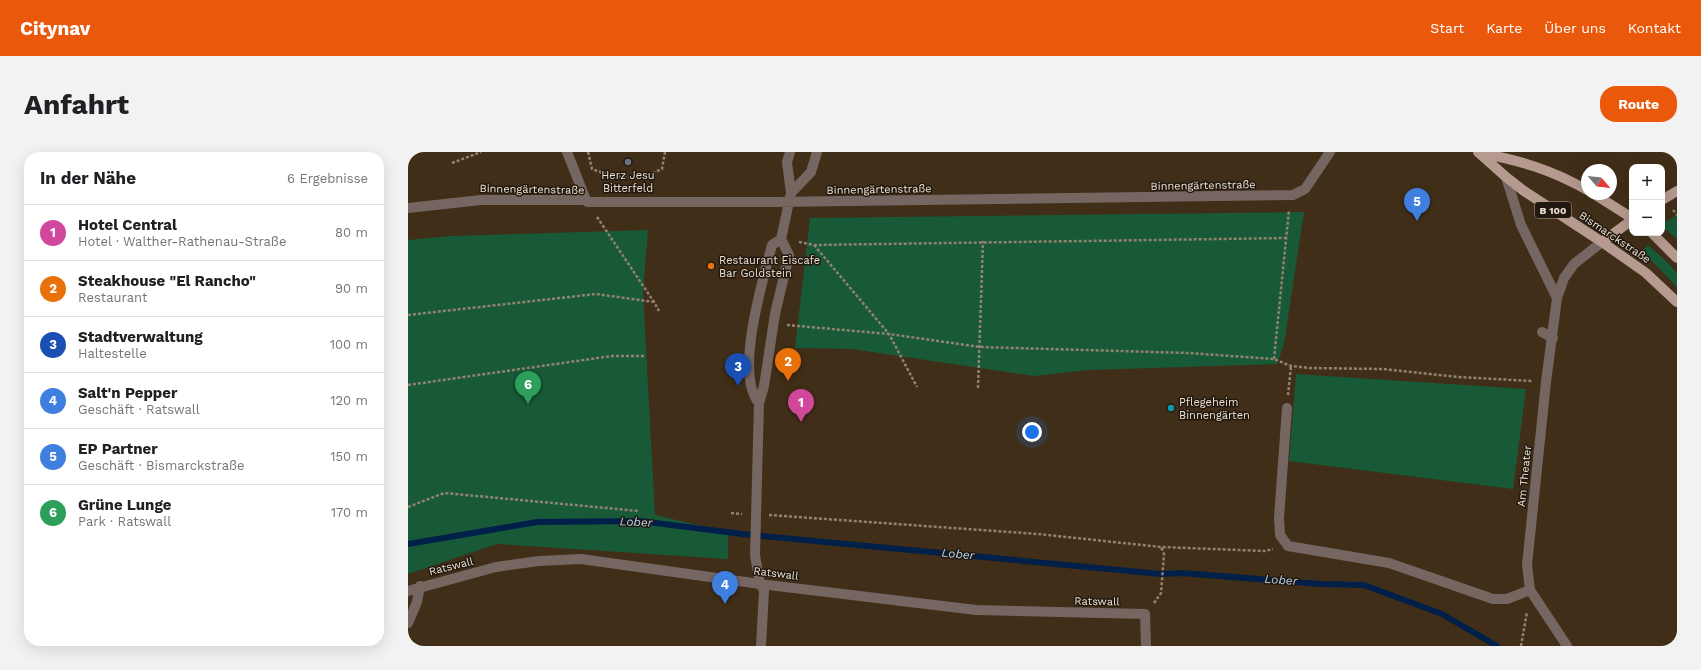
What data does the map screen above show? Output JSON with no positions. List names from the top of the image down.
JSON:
{
  "streets": {
    "main road": ["B 100", "Bismarckstraße"],
    "street": ["Binnengärtenstraße", "Am Theater", "Ratswall"]
  },
  "crossings": [
    ["Bismarckstraße", "Am Theater"]
  ],
  "water": ["Lober"],
  "places": ["Herz Jesu Bitterfeld", "Restaurant Eiscafe Bar Goldstein", "Pflegeheim Binnengärten"],
  "north": "bottom right",
  "page": {
    "header": "Citynav",
    "nav": [
      "Start",
      "Karte",
      "Über uns",
      "Kontakt"
    ],
    "buttons": "Route",
    "title": "Anfahrt",
    "heading": ["In der Nähe", "6 Ergebnisse"],
    "map_buttons": ["+", "−"],
    "pins": [
      "5",
      "2",
      "3",
      "6",
      "1",
      "4"
    ],
    "list": [
      {
        "mark": "1",
        "name": "Hotel Central",
        "note": "Hotel · Walther-Rathenau-Straße",
        "value": "80 m"
      },
      {
        "mark": "2",
        "name": "Steakhouse \"El Rancho\"",
        "note": "Restaurant",
        "value": "90 m"
      },
      {
        "mark": "3",
        "name": "Stadtverwaltung",
        "note": "Haltestelle",
        "value": "100 m"
      },
      {
        "mark": "4",
        "name": "Salt'n Pepper",
        "note": "Geschäft · Ratswall",
        "value": "120 m"
      },
      {
        "mark": "5",
        "name": "EP Partner",
        "note": "Geschäft · Bismarckstraße",
        "value": "150 m"
      },
      {
        "mark": "6",
        "name": "Grüne Lunge",
        "note": "Park · Ratswall",
        "value": "170 m"
      }
    ]
  }
}
